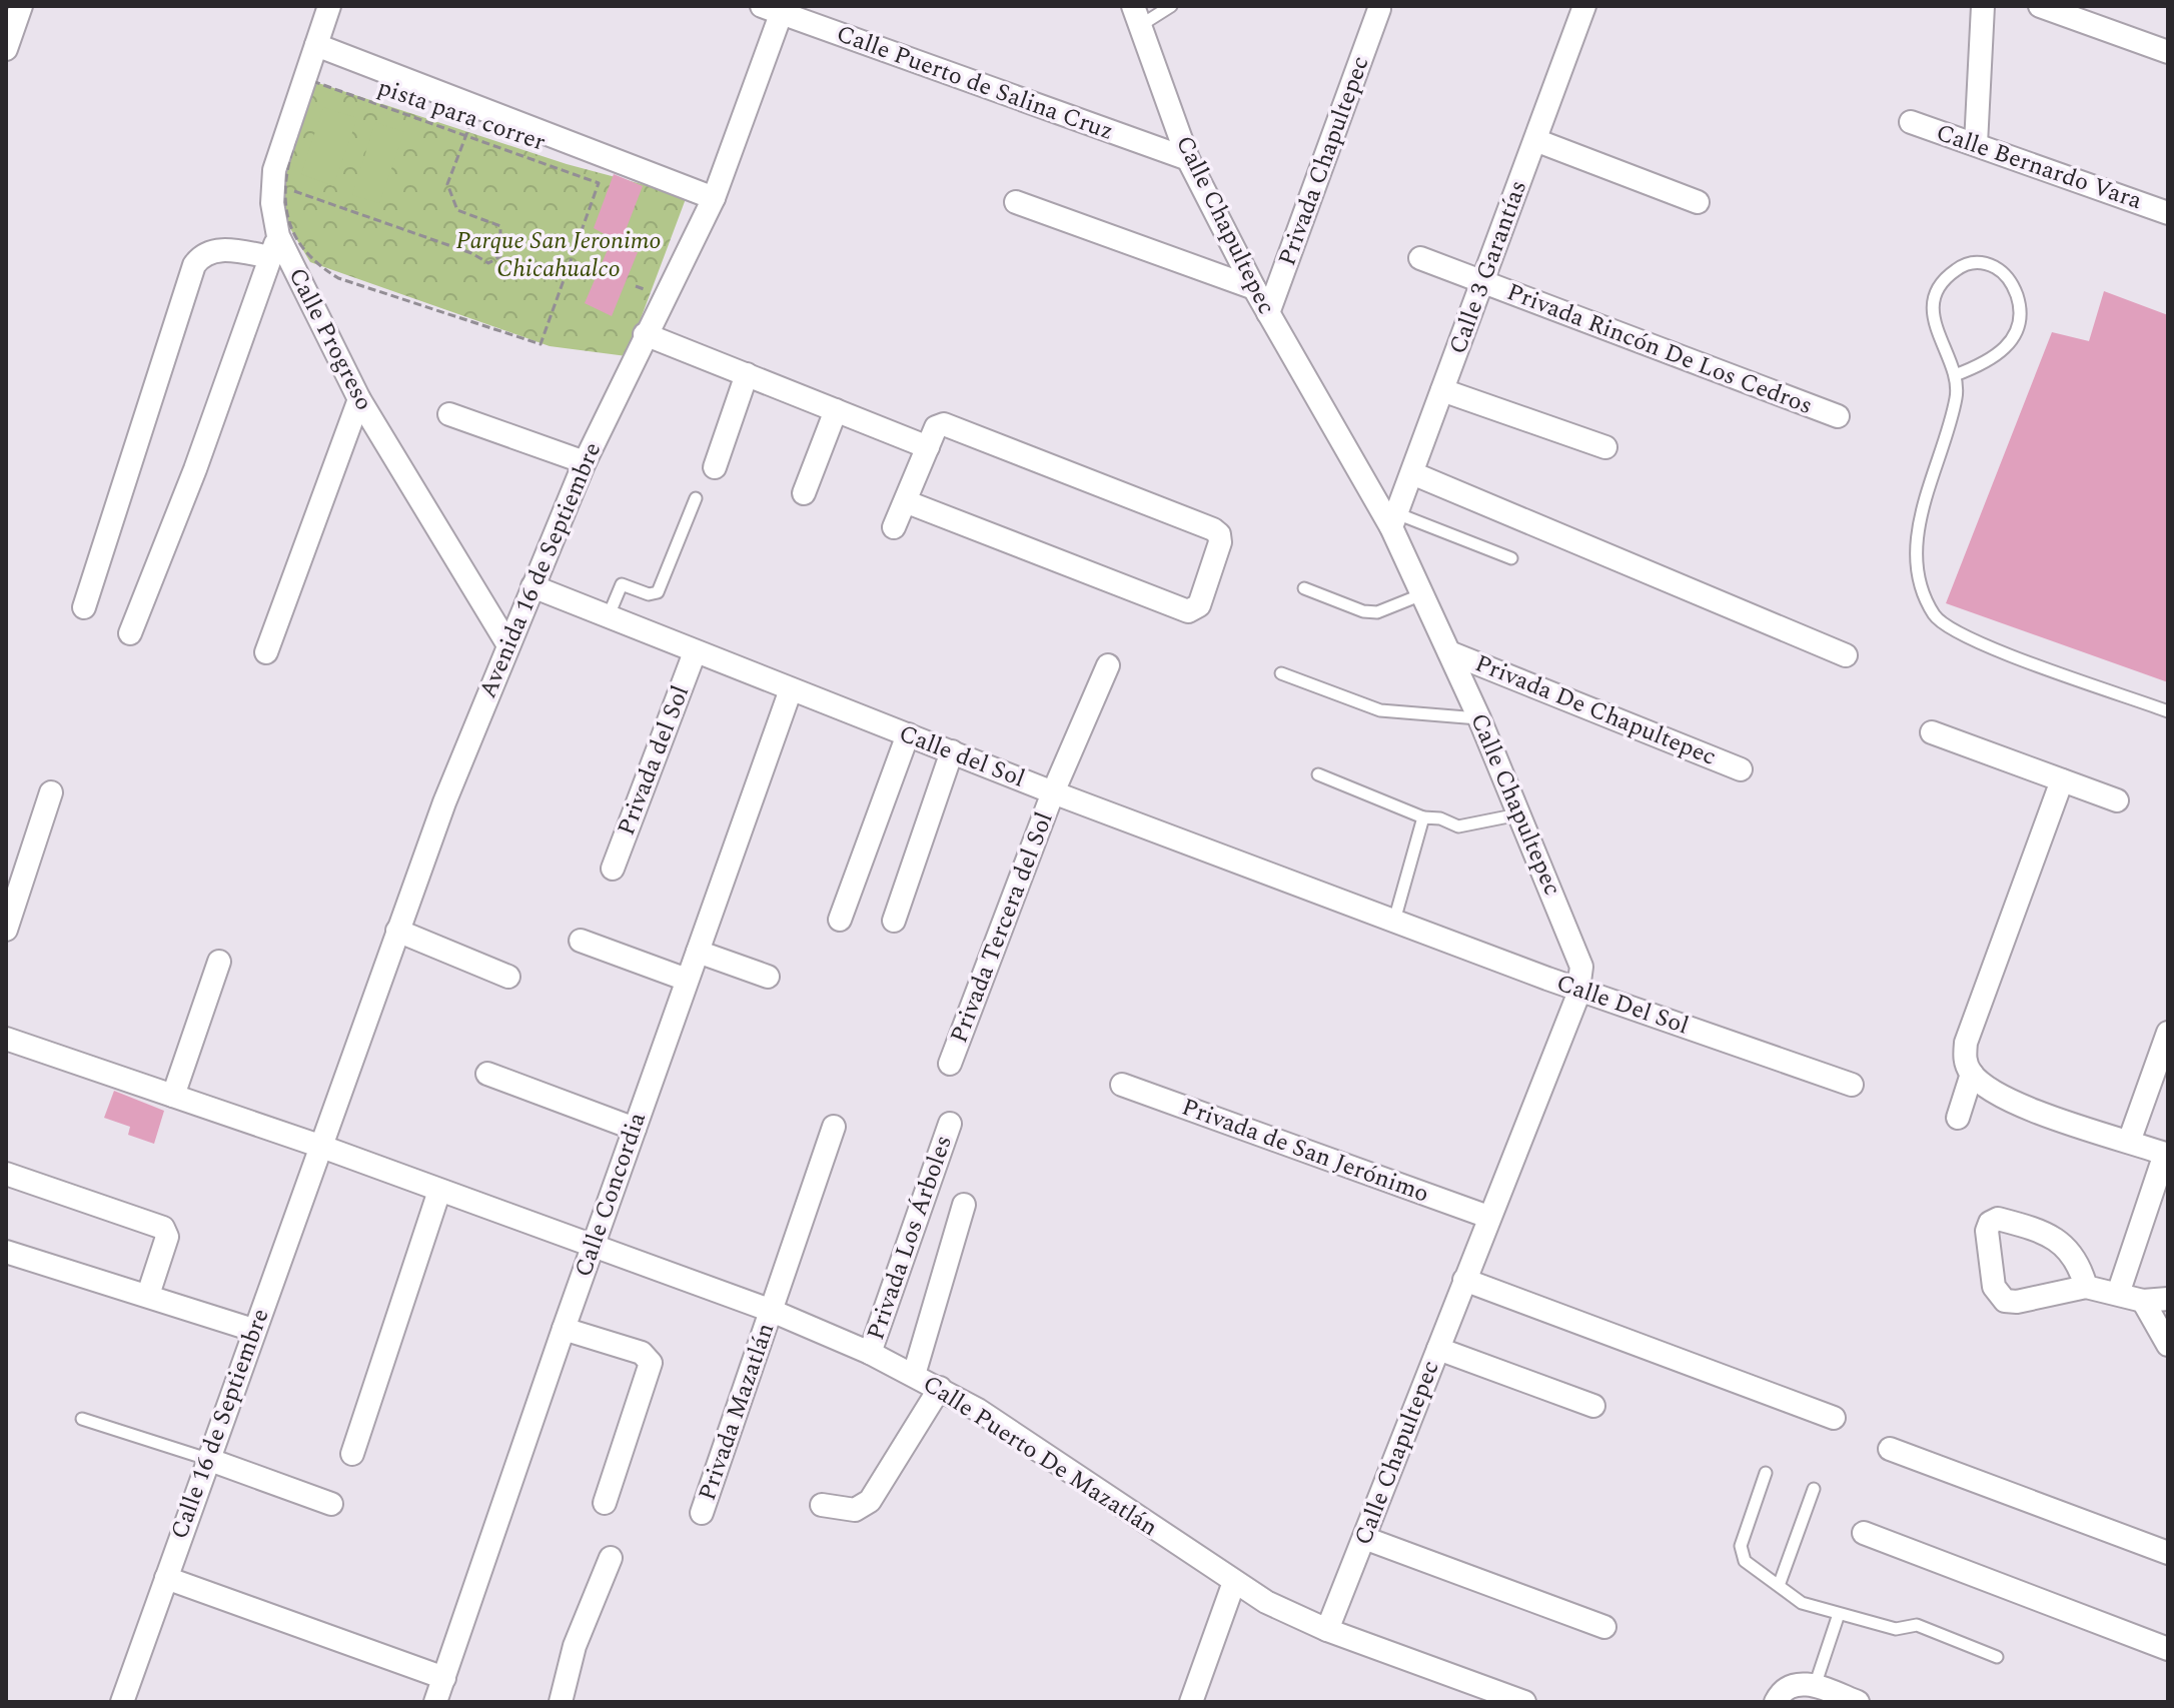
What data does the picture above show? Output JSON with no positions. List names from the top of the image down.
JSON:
{
  "streets": {
    "street": [
      "Calle Puerto de Salina Cruz",
      "Privada Chapultepec",
      "Calle Bernardo Vara",
      "Calle Chapultepec",
      "Calle 3 Garantías",
      "Calle Progreso",
      "Privada Rincón De Los Cedros",
      "Avenida 16 de Septiembre",
      "Privada De Chapultepec",
      "Calle del Sol",
      "Privada del Sol",
      "Privada Tercera del Sol",
      "Calle Del Sol",
      "Privada de San Jerónimo",
      "Calle Concordia",
      "Privada Los Árboles",
      "Privada Mazatlán",
      "Calle 16 de Septiembre",
      "Calle Puerto De Mazatlán"
    ],
    "path": ["pista para correr"]
  },
  "crossings": [
    ["Calle Puerto de Salina Cruz", "Calle Chapultepec"],
    ["Calle Puerto de Salina Cruz", "Avenida 16 de Septiembre"],
    ["pista para correr", "Calle Progreso"],
    ["Privada Chapultepec", "Calle Chapultepec"],
    ["Calle Chapultepec", "Calle 3 Garantías"],
    ["Calle Chapultepec", "Privada De Chapultepec"],
    ["Calle Chapultepec", "Calle Del Sol"],
    ["Calle Chapultepec", "Privada de San Jerónimo"],
    ["Calle Chapultepec", "Calle Puerto De Mazatlán"],
    ["Calle 3 Garantías", "Privada Rincón De Los Cedros"],
    ["Calle Progreso", "Avenida 16 de Septiembre"],
    ["Avenida 16 de Septiembre", "Calle del Sol"],
    ["Avenida 16 de Septiembre", "Calle 16 de Septiembre"],
    ["Avenida 16 de Septiembre", "Calle Puerto De Mazatlán"],
    ["Calle del Sol", "Privada del Sol"],
    ["Calle del Sol", "Privada Tercera del Sol"],
    ["Calle del Sol", "Calle Del Sol"],
    ["Calle del Sol", "Calle Concordia"],
    ["Calle Concordia", "Calle Puerto De Mazatlán"],
    ["Privada Los Árboles", "Calle Puerto De Mazatlán"],
    ["Privada Mazatlán", "Calle Puerto De Mazatlán"],
    ["Calle 16 de Septiembre", "Calle Puerto De Mazatlán"]
  ],
  "parks": ["Parque San Jeronimo Chicahualco"]
}
